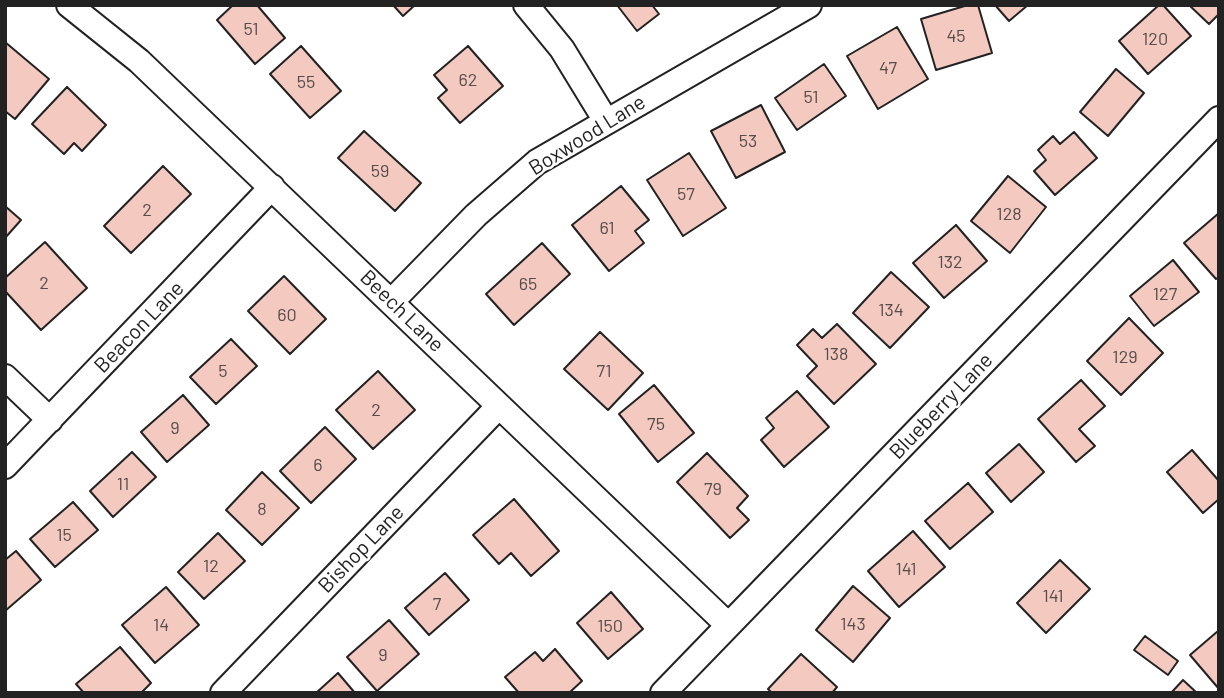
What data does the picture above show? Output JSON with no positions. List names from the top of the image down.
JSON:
{
  "streets": {
    "street": [
      "Boxwood Lane",
      "Beech Lane",
      "Beacon Lane",
      "Blueberry Lane",
      "Bishop Lane"
    ]
  },
  "crossings": [
    ["Boxwood Lane", "Beech Lane"],
    ["Beech Lane", "Beacon Lane"],
    ["Beech Lane", "Blueberry Lane"],
    ["Beech Lane", "Bishop Lane"]
  ],
  "house_numbers": [
    "51",
    "45",
    "120",
    "47",
    "62",
    "55",
    "51",
    "53",
    "59",
    "57",
    "2",
    "128",
    "61",
    "132",
    "2",
    "65",
    "127",
    "134",
    "60",
    "138",
    "129",
    "5",
    "71",
    "2",
    "75",
    "9",
    "6",
    "11",
    "79",
    "8",
    "15",
    "12",
    "141",
    "141",
    "7",
    "143",
    "14",
    "150",
    "9"
  ]
}
